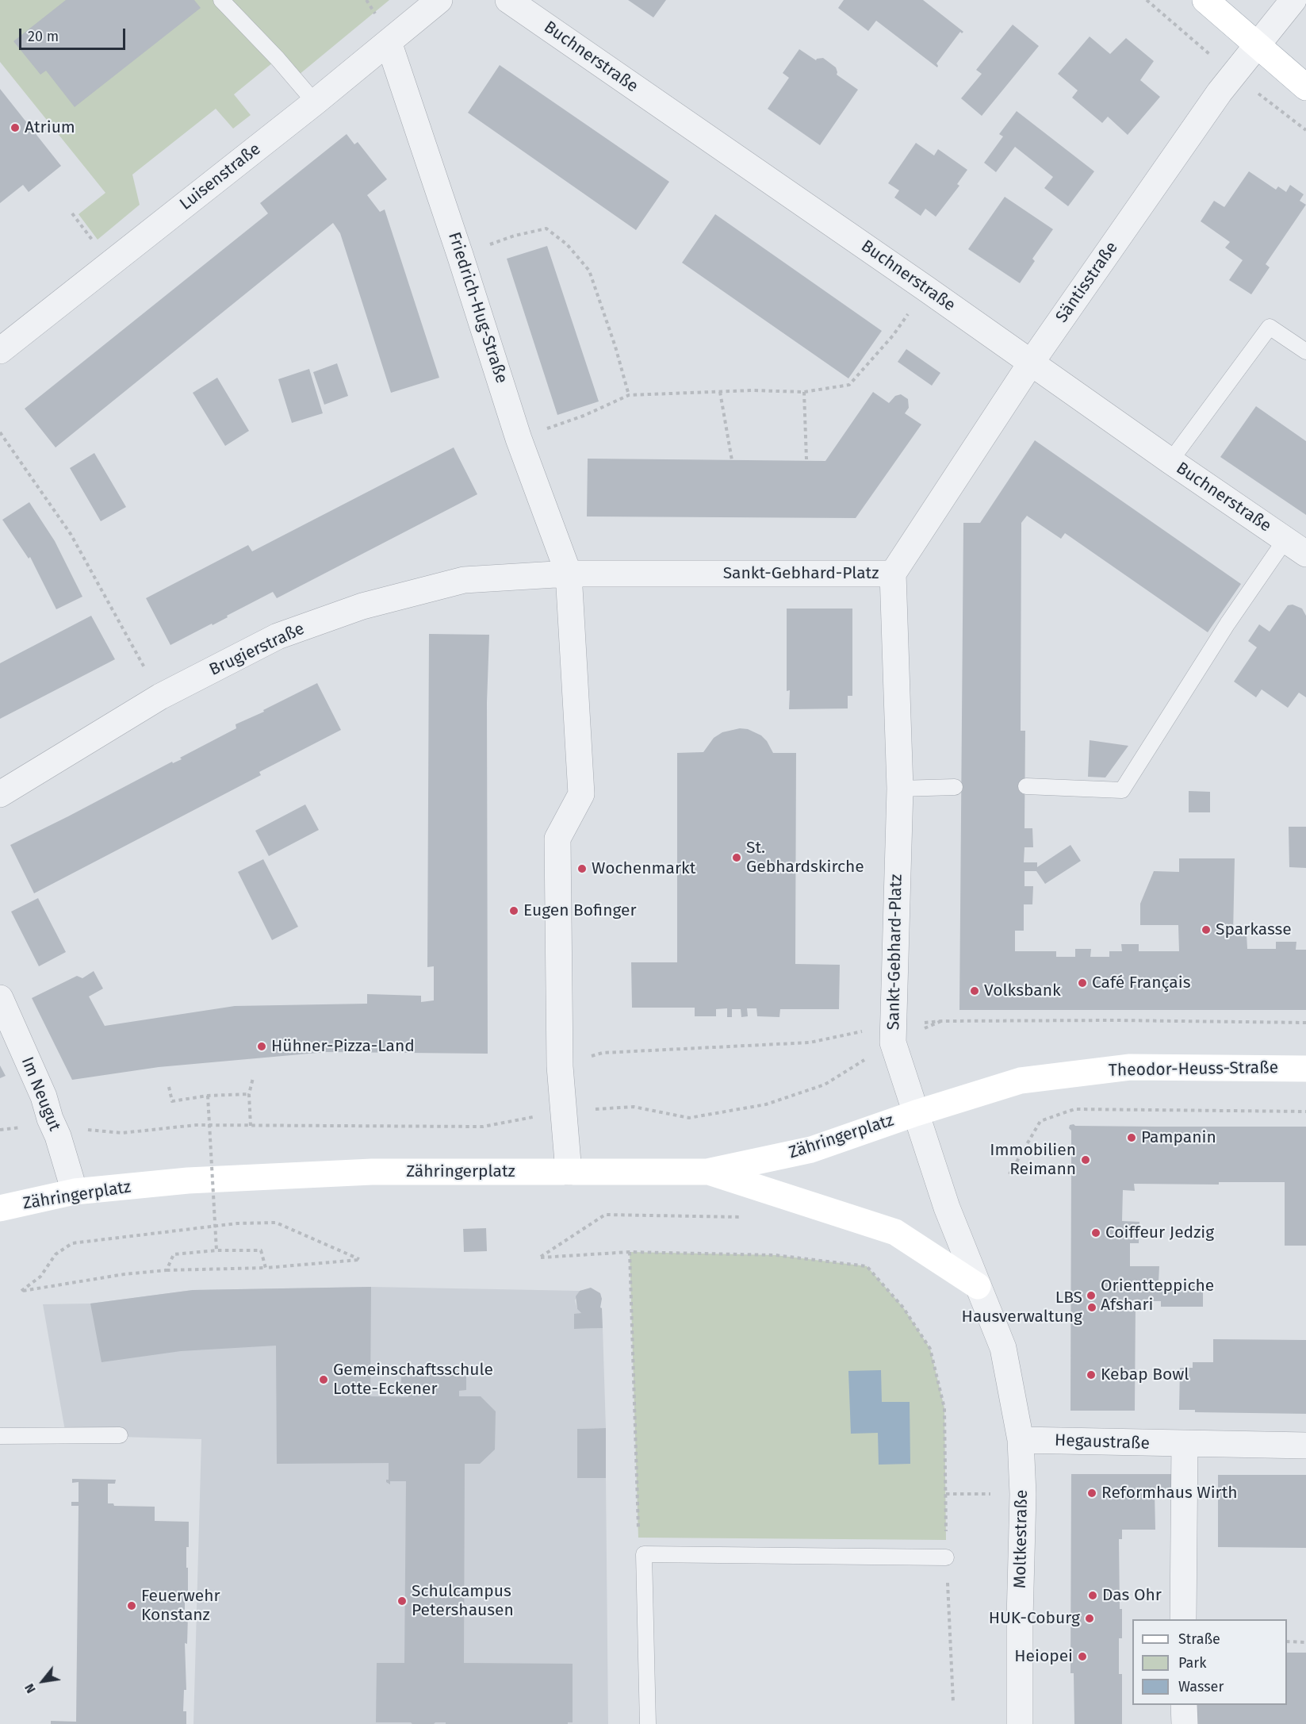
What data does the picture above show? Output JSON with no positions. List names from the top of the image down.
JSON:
{
  "streets": {
    "main road": ["Theodor-Heuss-Straße", "Zähringerplatz"],
    "street": [
      "Buchnerstraße",
      "Luisenstraße",
      "Säntisstraße",
      "Friedrich-Hug-Straße",
      "Sankt-Gebhard-Platz",
      "Brugierstraße",
      "Im Neugut",
      "Hegaustraße",
      "Moltkestraße"
    ]
  },
  "crossings": [
    ["Buchnerstraße", "Säntisstraße"],
    ["Luisenstraße", "Friedrich-Hug-Straße"],
    ["Säntisstraße", "Sankt-Gebhard-Platz"],
    ["Friedrich-Hug-Straße", "Sankt-Gebhard-Platz"],
    ["Friedrich-Hug-Straße", "Brugierstraße"],
    ["Sankt-Gebhard-Platz", "Brugierstraße"],
    ["Sankt-Gebhard-Platz", "Theodor-Heuss-Straße"],
    ["Sankt-Gebhard-Platz", "Zähringerplatz"],
    ["Sankt-Gebhard-Platz", "Hegaustraße"],
    ["Sankt-Gebhard-Platz", "Moltkestraße"],
    ["Theodor-Heuss-Straße", "Zähringerplatz"],
    ["Im Neugut", "Zähringerplatz"],
    ["Hegaustraße", "Moltkestraße"]
  ],
  "places": [
    "Atrium",
    "St. Gebhardskirche",
    "Wochenmarkt",
    "Eugen Bofinger",
    "Sparkasse",
    "Café Français",
    "Volksbank",
    "Hühner-Pizza-Land",
    "Pampanin",
    "Immobilien Reimann",
    "Coiffeur Jedzig",
    "Orientteppiche Afshari",
    "LBS Hausverwaltung",
    "Kebap Bowl",
    "Gemeinschaftsschule Lotte-Eckener",
    "Reformhaus Wirth",
    "Das Ohr",
    "Schulcampus Petershausen",
    "Feuerwehr Konstanz",
    "HUK-Coburg",
    "Heiopei"
  ],
  "legend": ["Straße", "Park", "Wasser"],
  "scale_bar": "20 m",
  "north": "bottom left"
}
